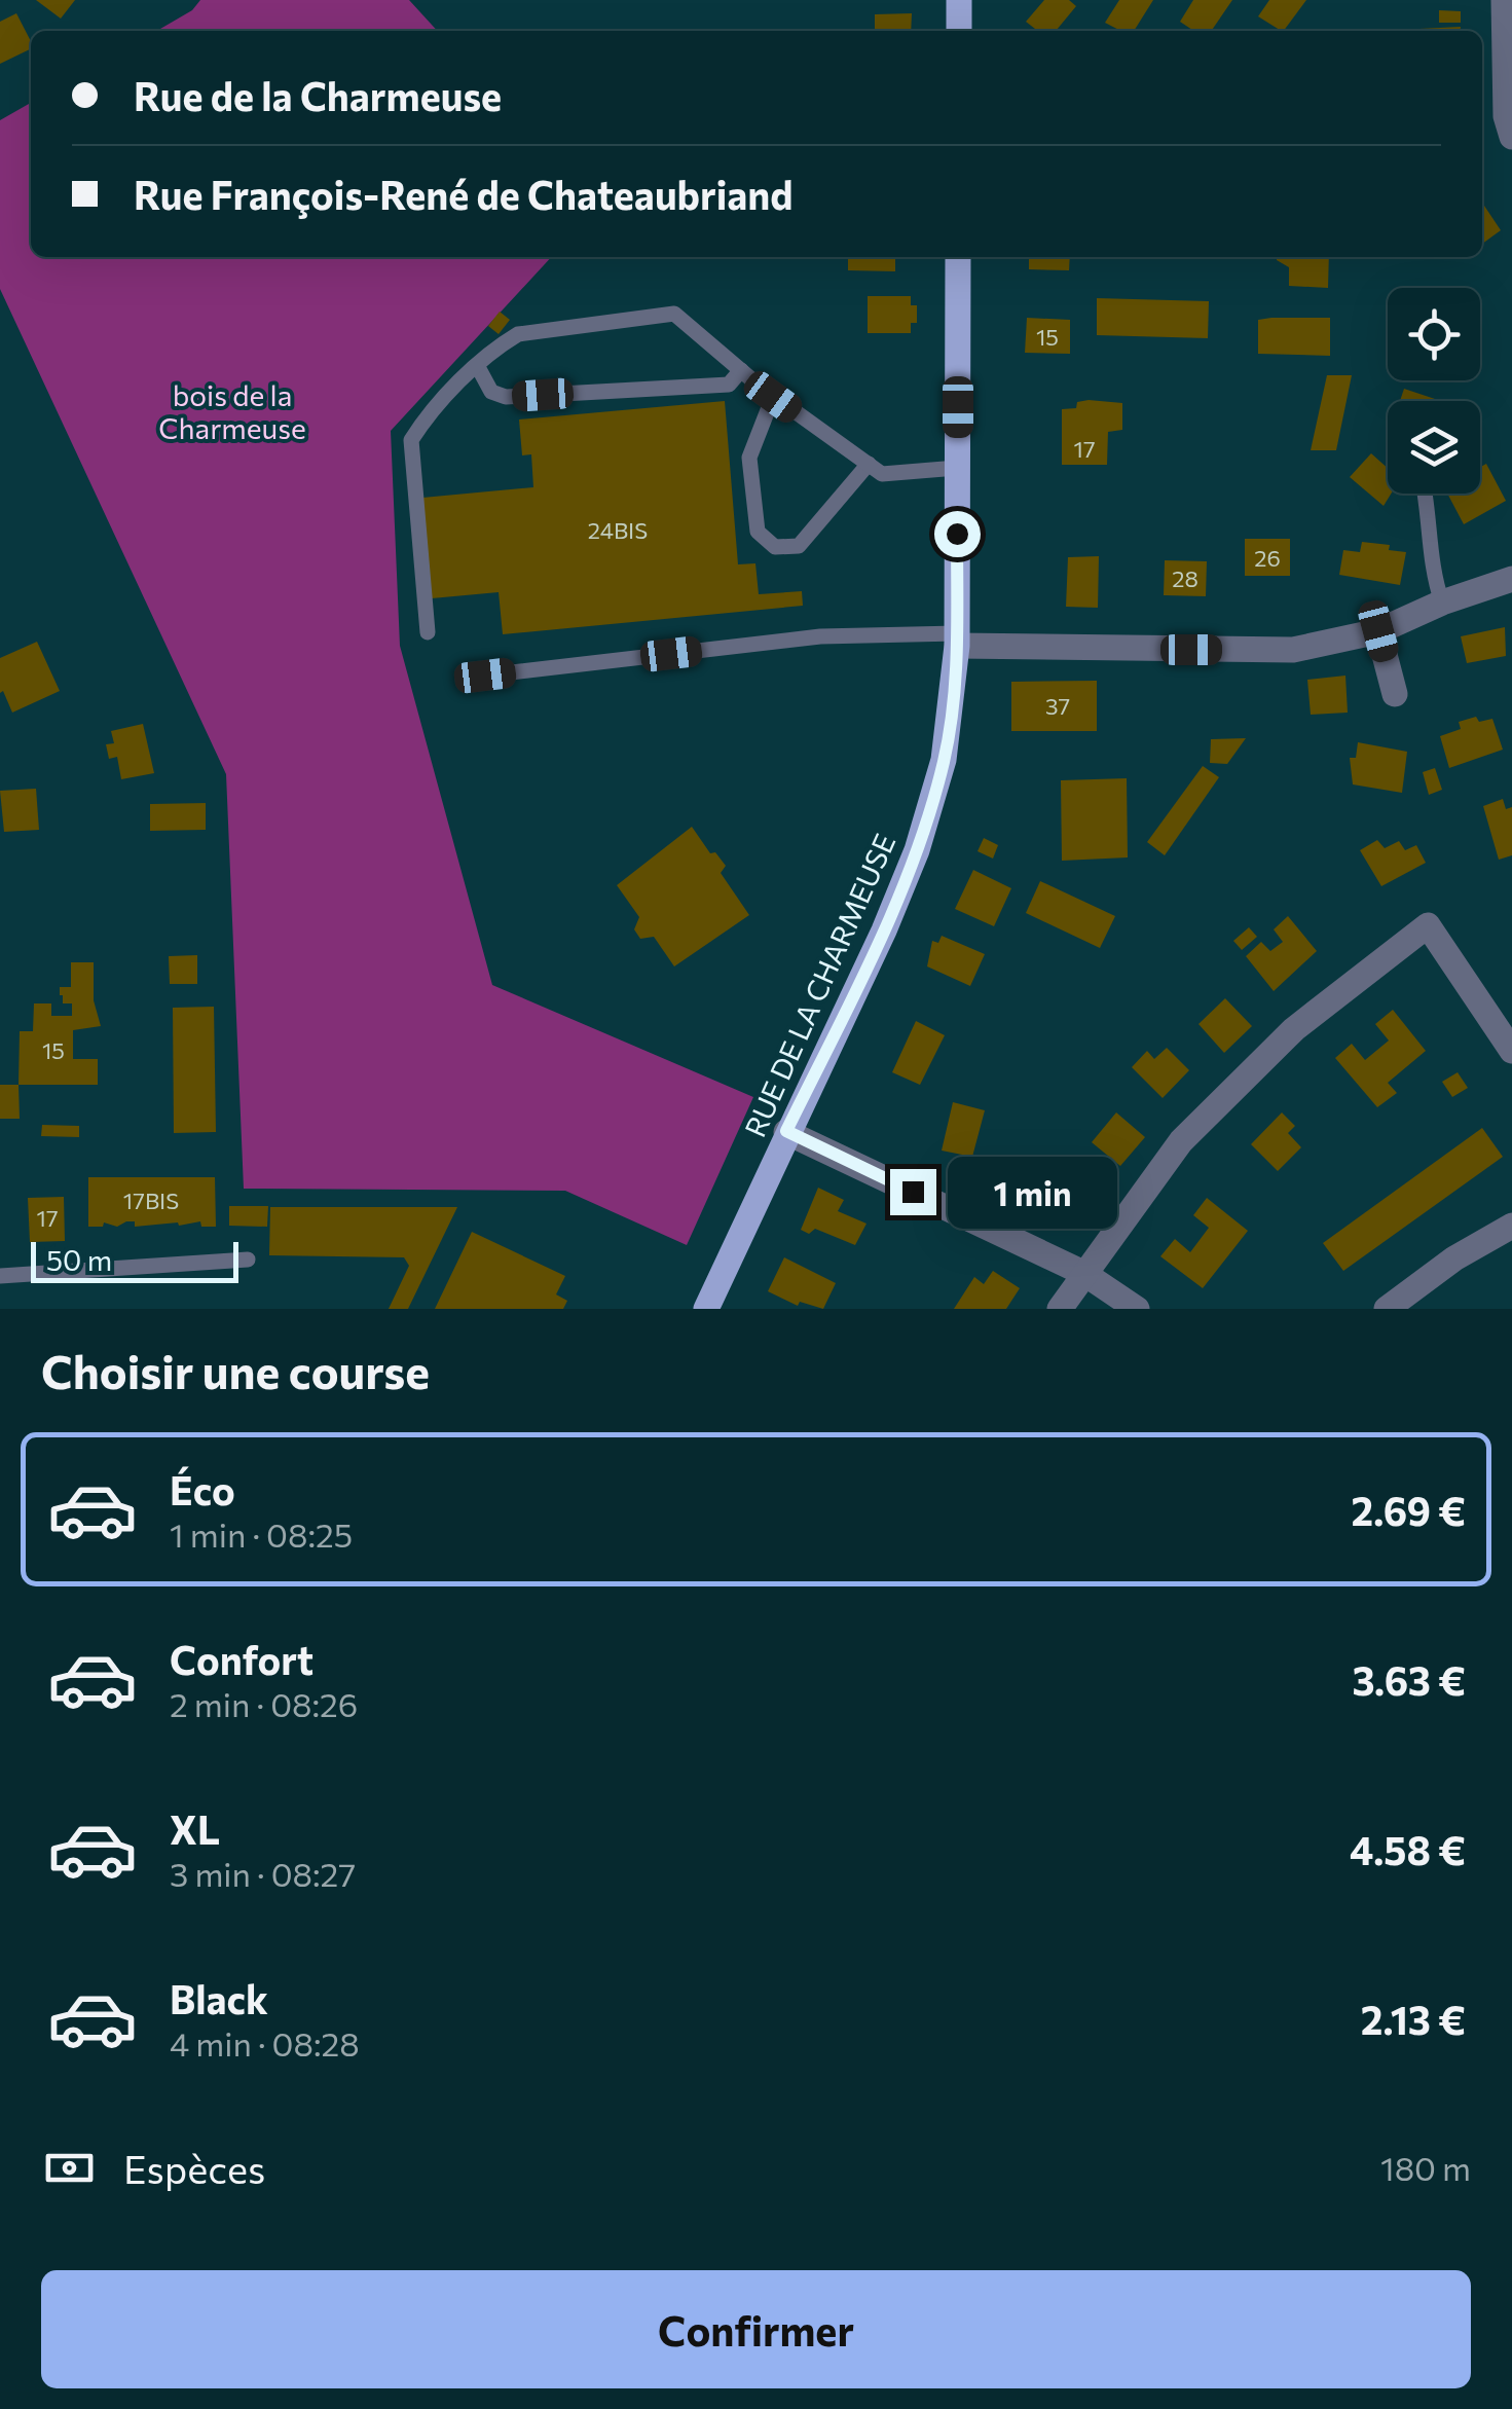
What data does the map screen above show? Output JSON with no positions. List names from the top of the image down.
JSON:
{
  "streets": {
    "main road": ["RUE DE LA CHARMEUSE"]
  },
  "parks": ["bois de la Charmeuse"],
  "house_numbers": [
    "15",
    "17",
    "24BIS",
    "26",
    "28",
    "37",
    "15",
    "17BIS",
    "17"
  ],
  "scale_bar": "50 m",
  "page": {
    "banner": ["Rue de la Charmeuse", "Rue François-René de Chateaubriand"],
    "bubble": "1 min",
    "scale": "50 m",
    "heading": "Choisir une course",
    "list": [
      {
        "name": "Éco",
        "note": "1 min · 08:25",
        "value": "2.69 €"
      },
      {
        "name": "Confort",
        "note": "2 min · 08:26",
        "value": "3.63 €"
      },
      {
        "name": "XL",
        "note": "3 min · 08:27",
        "value": "4.58 €"
      },
      {
        "name": "Black",
        "note": "4 min · 08:28",
        "value": "2.13 €"
      }
    ],
    "pay": ["Espèces", "180 m"],
    "buttons": "Confirmer"
  }
}
